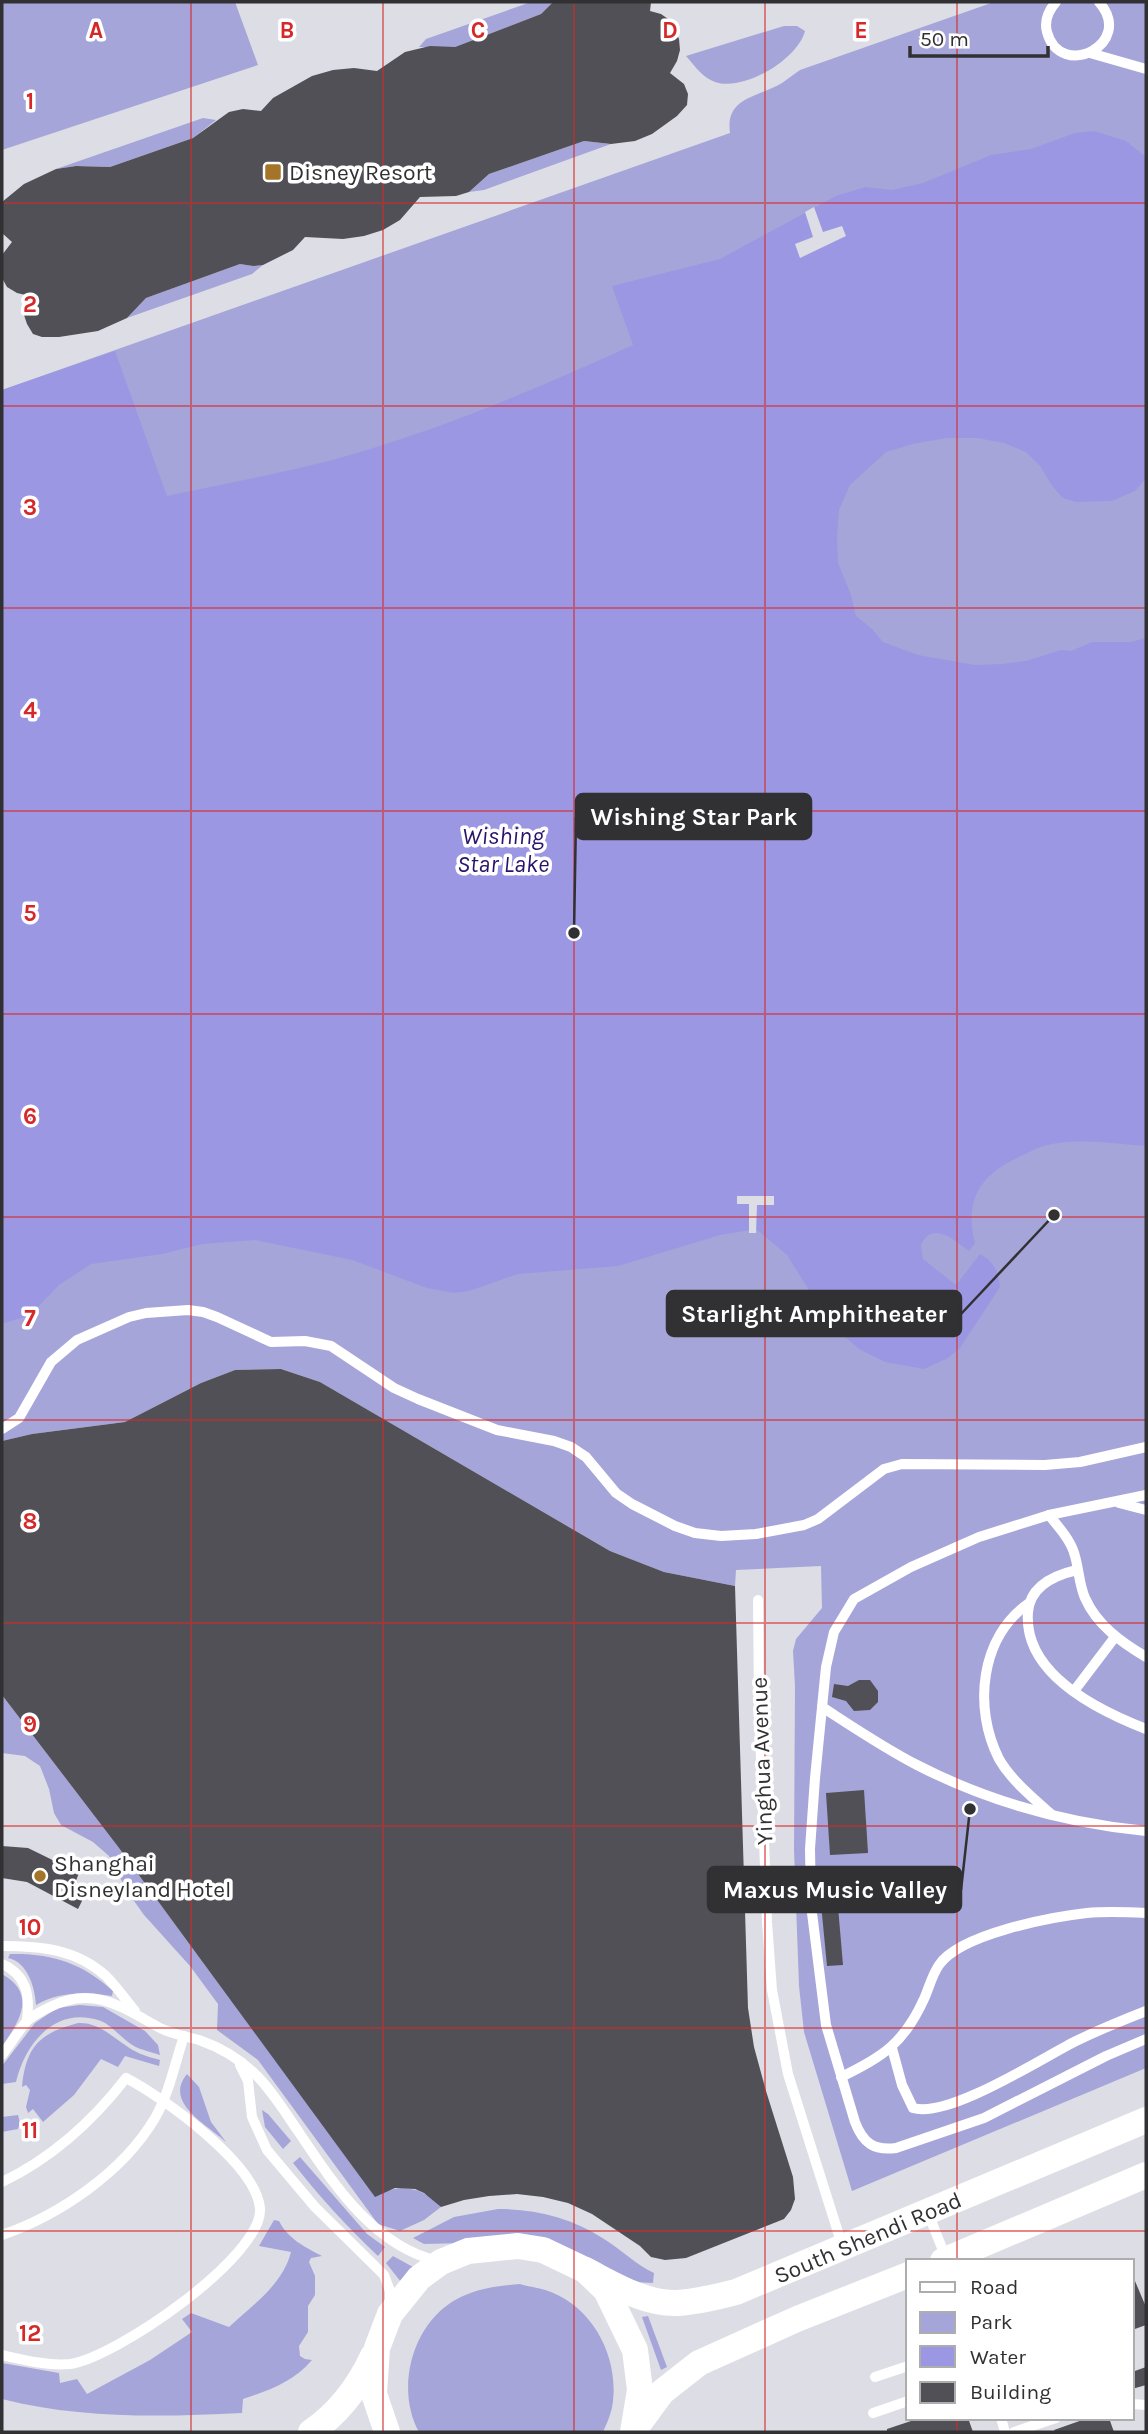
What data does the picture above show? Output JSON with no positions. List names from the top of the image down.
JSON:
{
  "streets": {
    "street": ["South Shendi Road"],
    "lane": ["Yinghua Avenue"]
  },
  "crossings": [
    ["Yinghua Avenue", "South Shendi Road"]
  ],
  "water": ["Wishing Star Lake"],
  "places": {
    "transit": ["Disney Resort"],
    "other": [
      "Wishing Star Park",
      "Starlight Amphitheater",
      "Maxus Music Valley",
      "Shanghai Disneyland Hotel"
    ]
  },
  "legend": [
    "Road",
    "Park",
    "Water",
    "Building"
  ],
  "scale_bar": "50 m",
  "grid": {
    "columns": [
      "A",
      "B",
      "C",
      "D",
      "E"
    ],
    "rows": [
      "1",
      "2",
      "3",
      "4",
      "5",
      "6",
      "7",
      "8",
      "9",
      "10",
      "11",
      "12"
    ]
  }
}
